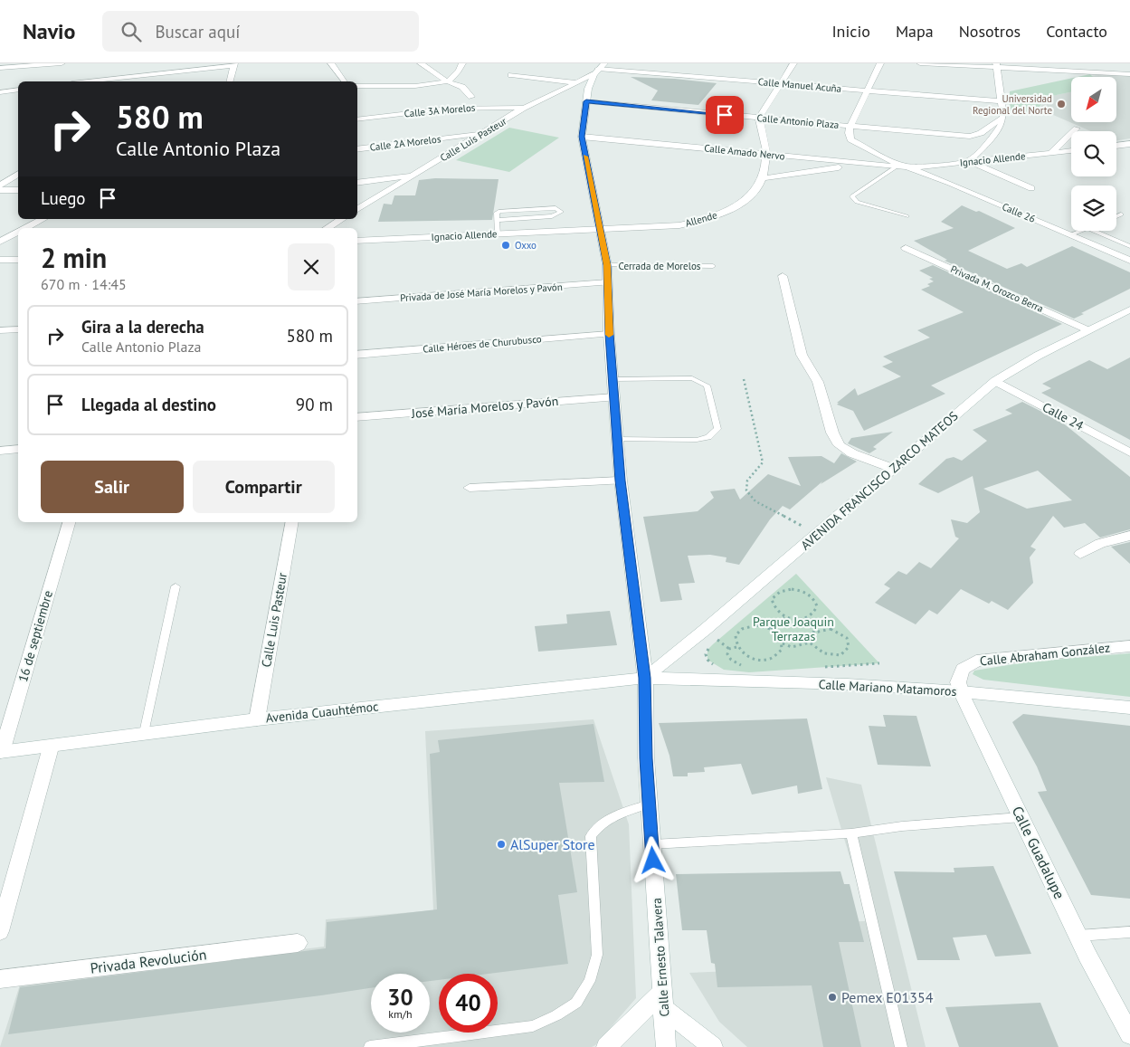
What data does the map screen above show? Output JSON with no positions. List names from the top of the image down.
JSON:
{
  "streets": {
    "street": [
      "Calle Manuel Acuña",
      "Calle 3A Morelos",
      "Calle Antonio Plaza",
      "Calle Luis Pasteur",
      "Calle 2A Morelos",
      "Calle Amado Nervo",
      "Ignacio Allende",
      "Calle 26",
      "Allende",
      "Privada M. Orozco Berra",
      "Privada de José María Morelos y Pavón",
      "Calle Héroes de Churubusco",
      "José María Morelos y Pavón",
      "Calle 24",
      "AVENIDA FRANCISCO ZARCO MATEOS",
      "16 de septiembre",
      "Calle Abraham González",
      "Calle Mariano Matamoros",
      "Avenida Cuauhtémoc",
      "Calle Guadalupe",
      "Calle Ernesto Talavera",
      "Privada Revolución"
    ],
    "lane": ["Cerrada de Morelos"]
  },
  "crossings": [
    ["Calle Manuel Acuña", "Calle Luis Pasteur"],
    ["Calle Manuel Acuña", "Calle Ernesto Talavera"],
    ["Calle 3A Morelos", "Calle Luis Pasteur"],
    ["Calle Antonio Plaza", "Calle 26"],
    ["Calle Antonio Plaza", "Allende"],
    ["Calle Antonio Plaza", "Calle Ernesto Talavera"],
    ["Calle Luis Pasteur", "Calle 2A Morelos"],
    ["Calle Luis Pasteur", "Avenida Cuauhtémoc"],
    ["Calle Luis Pasteur", "Calle Ernesto Talavera"],
    ["Calle Amado Nervo", "Ignacio Allende"],
    ["Calle Amado Nervo", "Calle 26"],
    ["Calle Amado Nervo", "Allende"],
    ["Calle Amado Nervo", "Calle Ernesto Talavera"],
    ["Ignacio Allende", "Calle 26"],
    ["Ignacio Allende", "Allende"],
    ["Ignacio Allende", "Calle Ernesto Talavera"],
    ["Allende", "Calle Ernesto Talavera"],
    ["Cerrada de Morelos", "Calle Ernesto Talavera"],
    ["Privada M. Orozco Berra", "AVENIDA FRANCISCO ZARCO MATEOS"],
    ["Privada de José María Morelos y Pavón", "Calle Ernesto Talavera"],
    ["Calle Héroes de Churubusco", "Calle Ernesto Talavera"],
    ["José María Morelos y Pavón", "Calle Ernesto Talavera"],
    ["Calle 24", "AVENIDA FRANCISCO ZARCO MATEOS"],
    ["AVENIDA FRANCISCO ZARCO MATEOS", "Calle Mariano Matamoros"],
    ["AVENIDA FRANCISCO ZARCO MATEOS", "Avenida Cuauhtémoc"],
    ["AVENIDA FRANCISCO ZARCO MATEOS", "Calle Ernesto Talavera"],
    ["16 de septiembre", "Avenida Cuauhtémoc"],
    ["Calle Abraham González", "Calle Guadalupe"],
    ["Calle Mariano Matamoros", "Avenida Cuauhtémoc"],
    ["Calle Mariano Matamoros", "Calle Guadalupe"],
    ["Calle Mariano Matamoros", "Calle Ernesto Talavera"],
    ["Avenida Cuauhtémoc", "Calle Ernesto Talavera"]
  ],
  "parks": ["Parque Joaquin Terrazas"],
  "places": [
    "Universidad Regional del Norte",
    "Oxxo",
    "AlSuper Store",
    "Pemex E01354"
  ],
  "north": "bottom left",
  "page": {
    "header": "Navio",
    "search": "Buscar aquí",
    "nav": [
      "Inicio",
      "Mapa",
      "Nosotros",
      "Contacto"
    ],
    "turn": ["580 m", "Calle Antonio Plaza"],
    "then": "Luego",
    "heading": ["2 min", "670 m · 14:45"],
    "list": [
      {
        "name": "Gira a la derecha",
        "note": "Calle Antonio Plaza",
        "value": "580 m"
      },
      {
        "name": "Llegada al destino",
        "value": "90 m"
      }
    ],
    "buttons": ["Salir", "Compartir"],
    "speed": "30 km/h",
    "limit": "40"
  }
}
